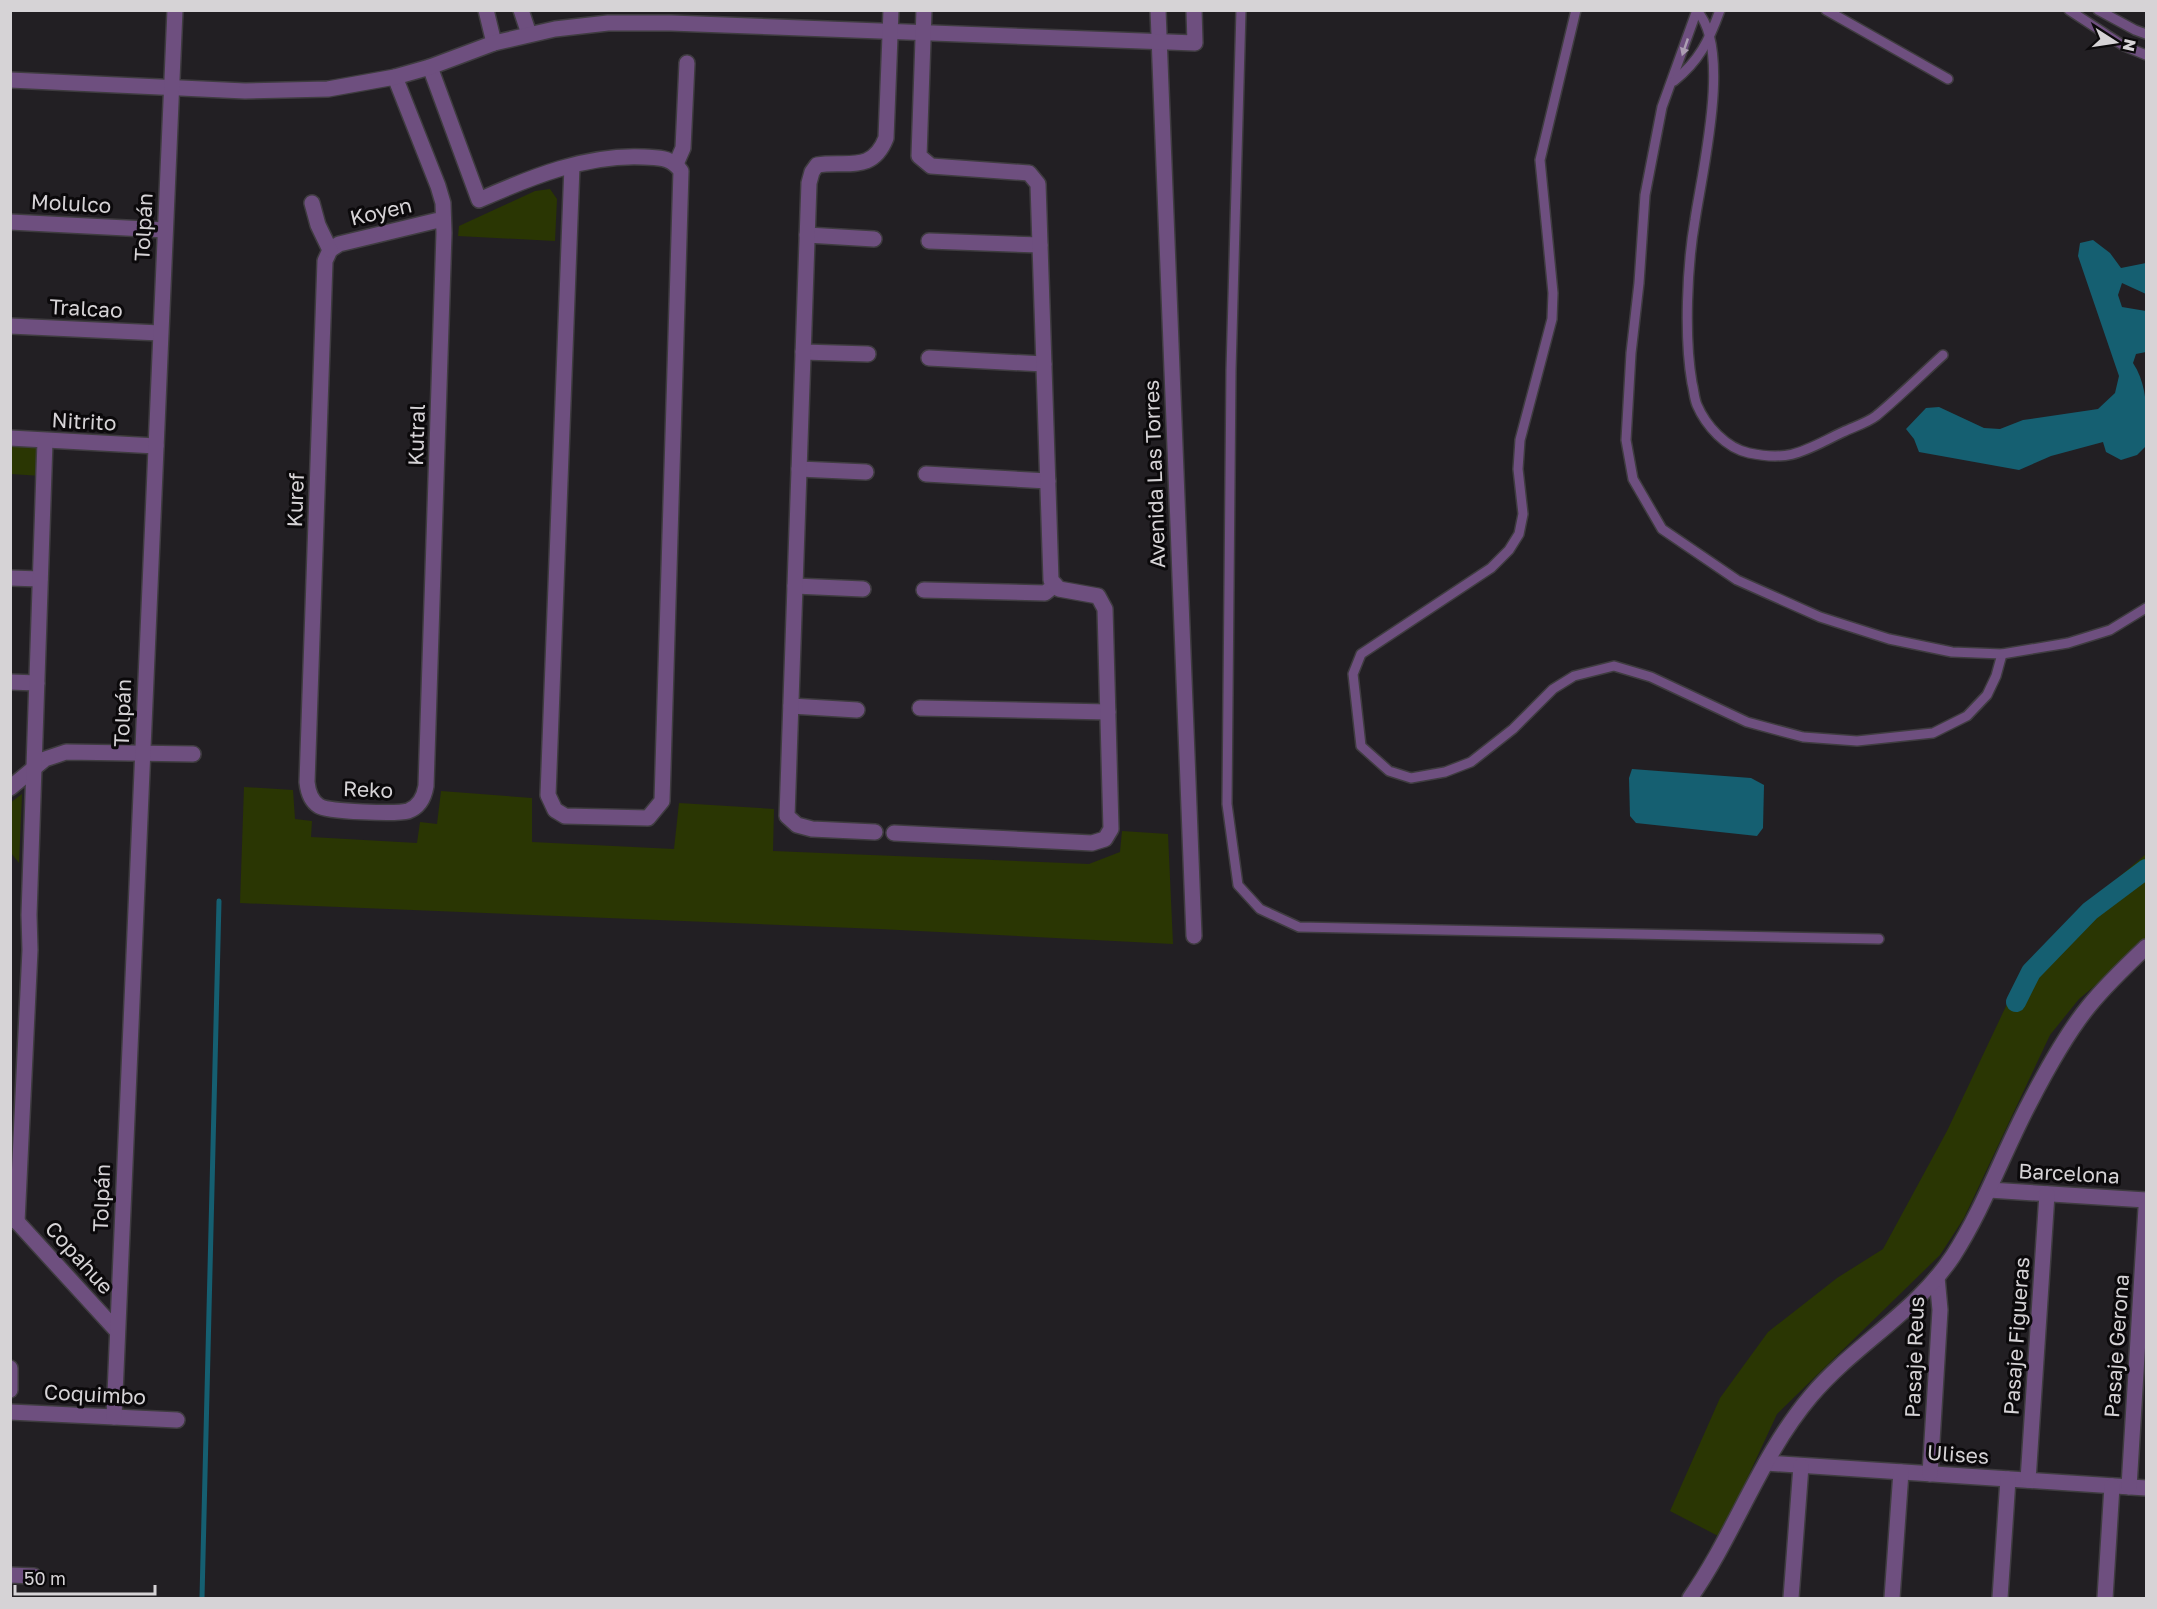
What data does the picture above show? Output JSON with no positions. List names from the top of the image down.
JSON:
{
  "streets": {
    "street": [
      "Molulco",
      "Koyen",
      "Tolpán",
      "Tralcao",
      "Nitrito",
      "Kutral",
      "Avenida Las Torres",
      "Kuref",
      "Reko",
      "Barcelona",
      "Copahue",
      "Pasaje Figueras",
      "Pasaje Gerona",
      "Pasaje Reus",
      "Coquimbo",
      "Ulises"
    ]
  },
  "crossings": [
    ["Molulco", "Tolpán"],
    ["Koyen", "Kutral"],
    ["Koyen", "Kuref"],
    ["Tolpán", "Tralcao"],
    ["Tolpán", "Nitrito"],
    ["Tolpán", "Copahue"],
    ["Tolpán", "Coquimbo"],
    ["Kutral", "Reko"],
    ["Kuref", "Reko"],
    ["Barcelona", "Pasaje Figueras"],
    ["Pasaje Figueras", "Ulises"],
    ["Pasaje Gerona", "Ulises"],
    ["Pasaje Reus", "Ulises"]
  ],
  "scale_bar": "50 m",
  "north": "right"
}
